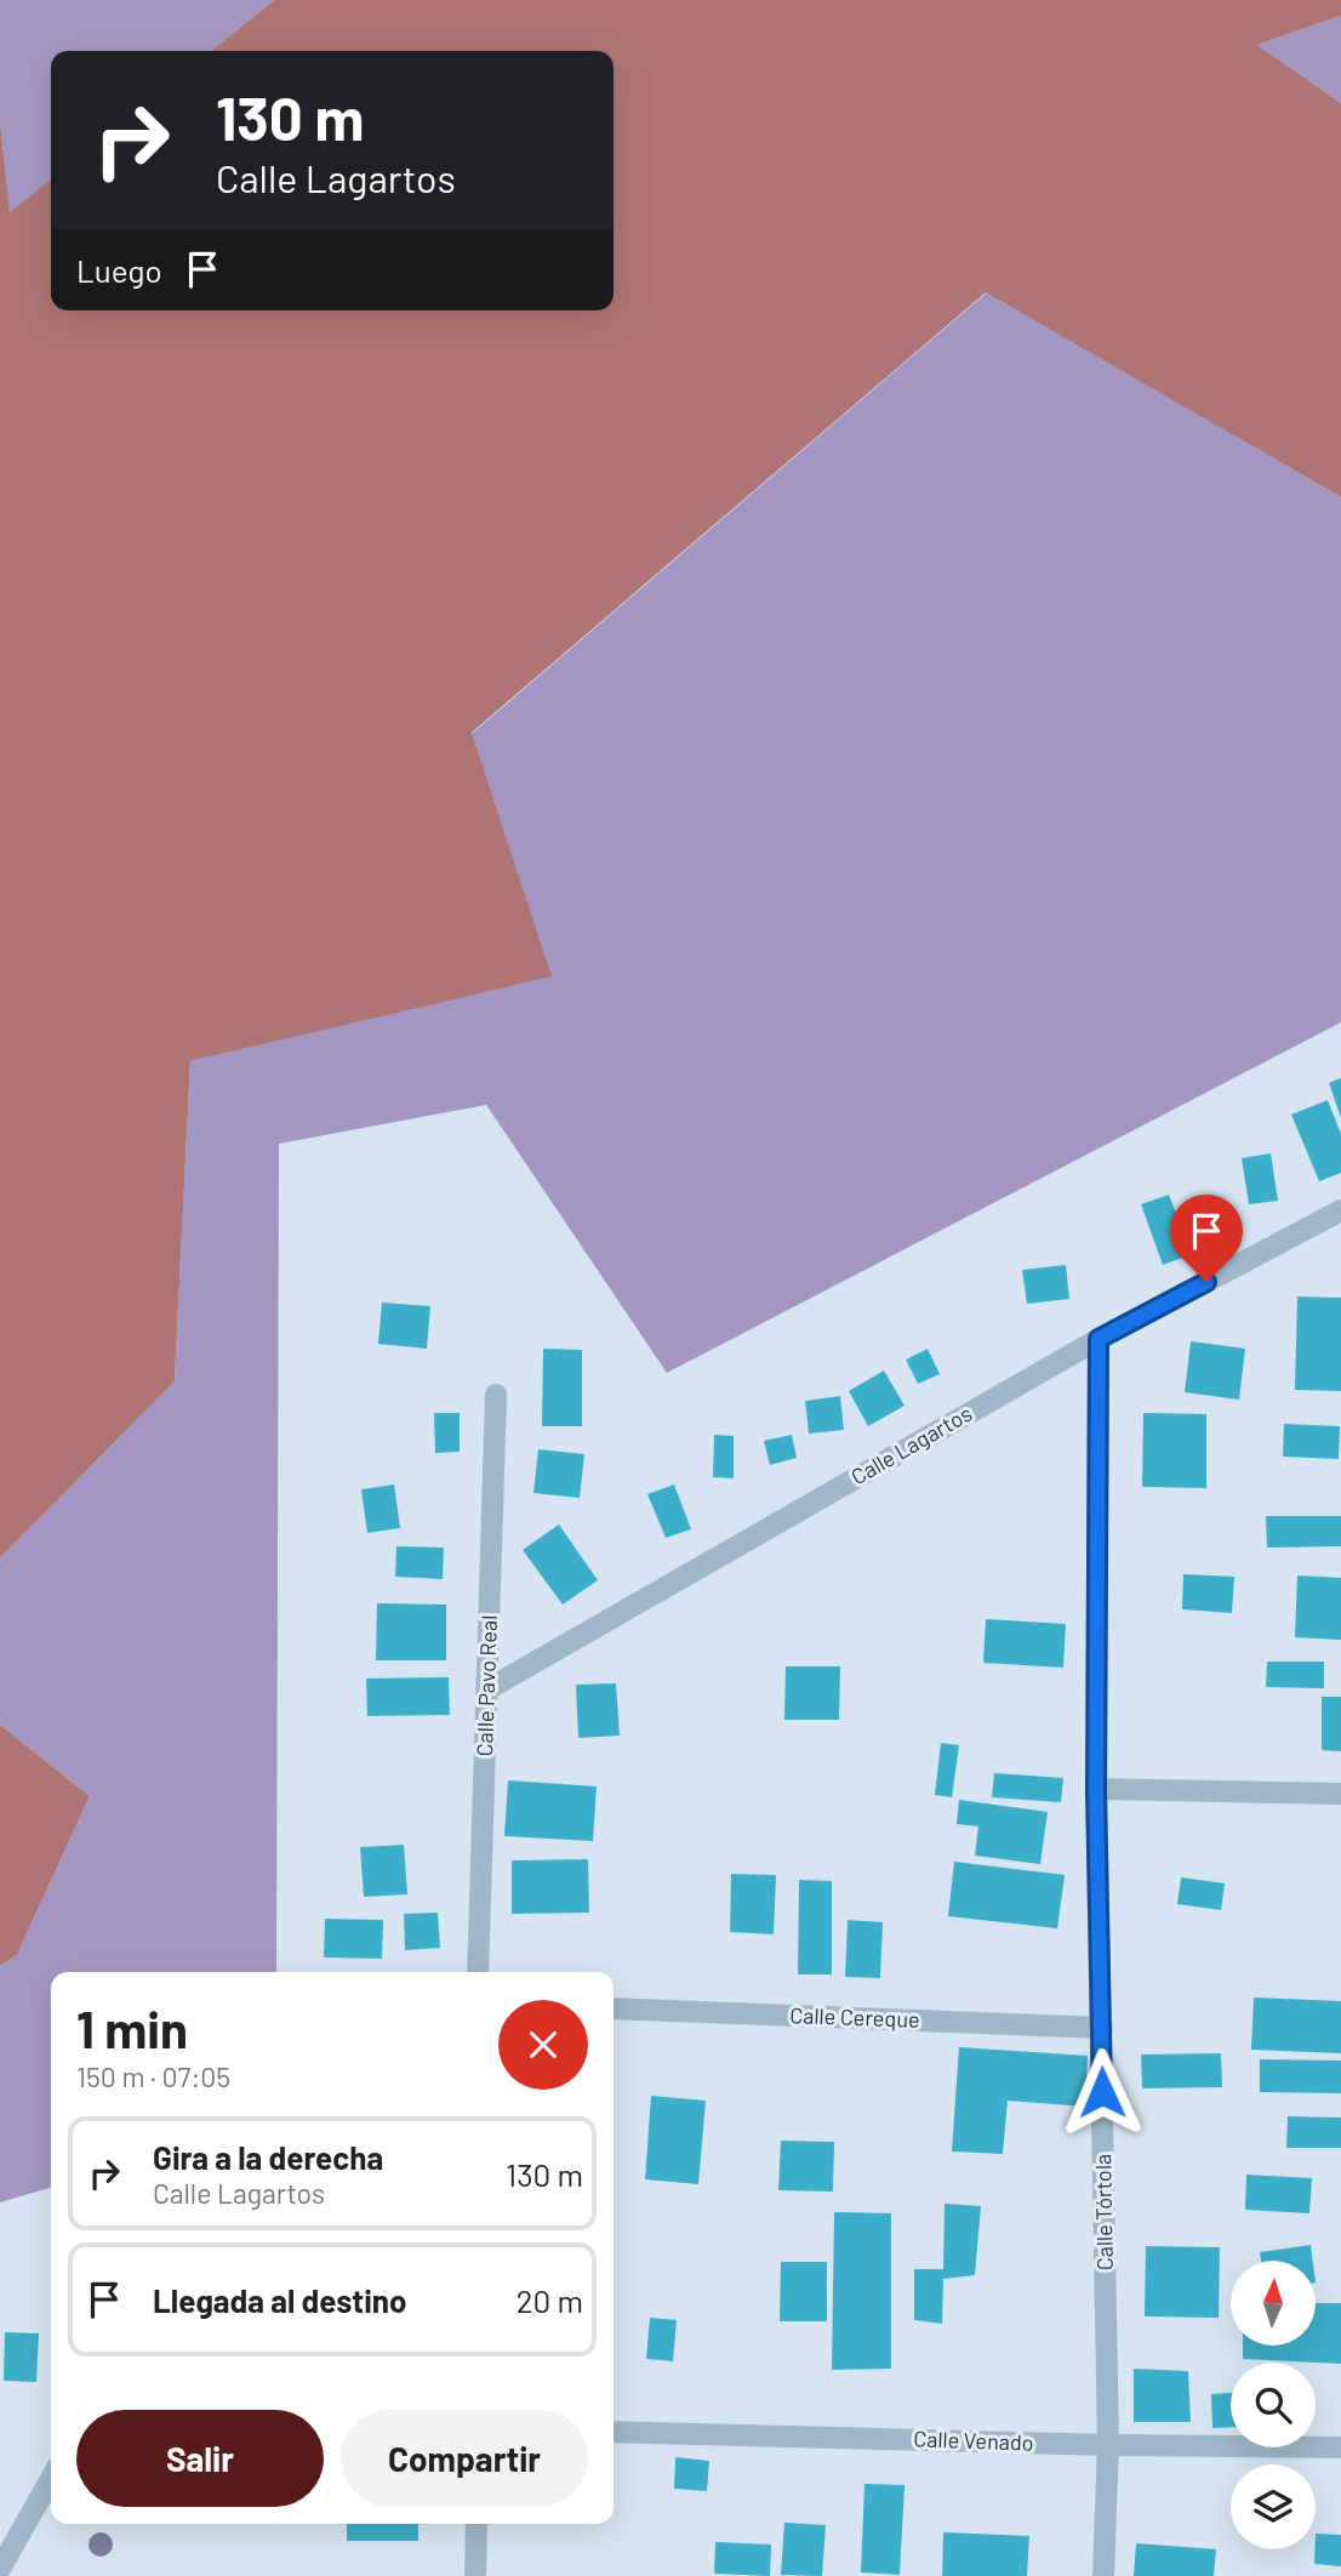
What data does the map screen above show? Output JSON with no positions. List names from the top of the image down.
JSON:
{
  "streets": {
    "street": [
      "Calle Lagartos",
      "Calle Pavo Real",
      "Calle Cereque",
      "Calle Tórtola",
      "Calle Venado"
    ]
  },
  "crossings": [
    ["Calle Lagartos", "Calle Pavo Real"],
    ["Calle Lagartos", "Calle Tórtola"],
    ["Calle Cereque", "Calle Tórtola"],
    ["Calle Tórtola", "Calle Venado"]
  ],
  "north": "top",
  "page": {
    "turn": ["130 m", "Calle Lagartos"],
    "then": "Luego",
    "heading": ["1 min", "150 m · 07:05"],
    "list": [
      {
        "name": "Gira a la derecha",
        "note": "Calle Lagartos",
        "value": "130 m"
      },
      {
        "name": "Llegada al destino",
        "value": "20 m"
      }
    ],
    "buttons": ["Salir", "Compartir"]
  }
}
